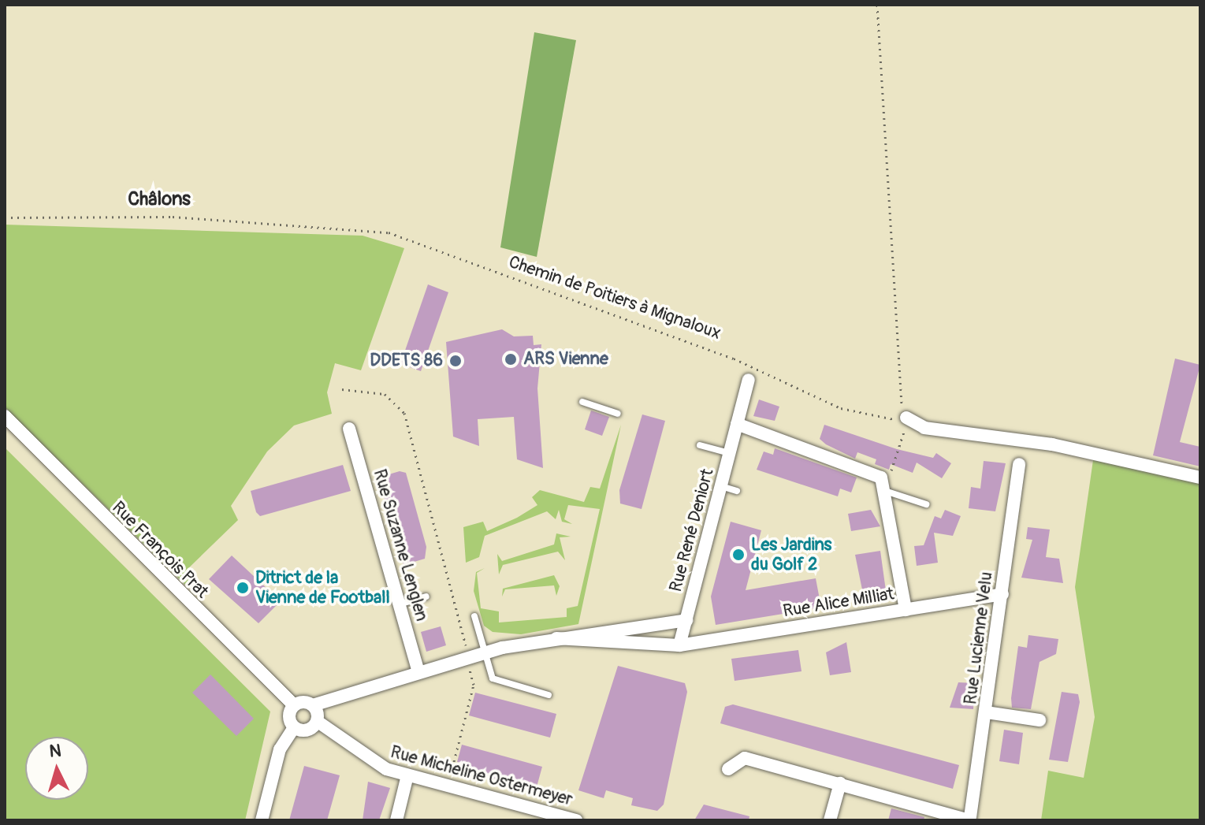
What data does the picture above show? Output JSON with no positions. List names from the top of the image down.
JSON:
{
  "streets": {
    "street": [
      "Rue René Deniort",
      "Rue Suzanne Lenglen",
      "Rue François Prat",
      "Rue Alice Milliat",
      "Rue Lucienne Velu",
      "Rue Micheline Ostermeyer"
    ],
    "path": ["Chemin de Poitiers à Mignaloux"]
  },
  "crossings": [
    ["Rue René Deniort", "Rue Alice Milliat"],
    ["Rue François Prat", "Rue Micheline Ostermeyer"],
    ["Rue Alice Milliat", "Rue Lucienne Velu"]
  ],
  "districts": ["Châlons"],
  "places": [
    "ARS Vienne",
    "DDETS 86",
    "Les Jardins du Golf 2",
    "Ditrict de la Vienne de Football"
  ],
  "north": "top"
}
